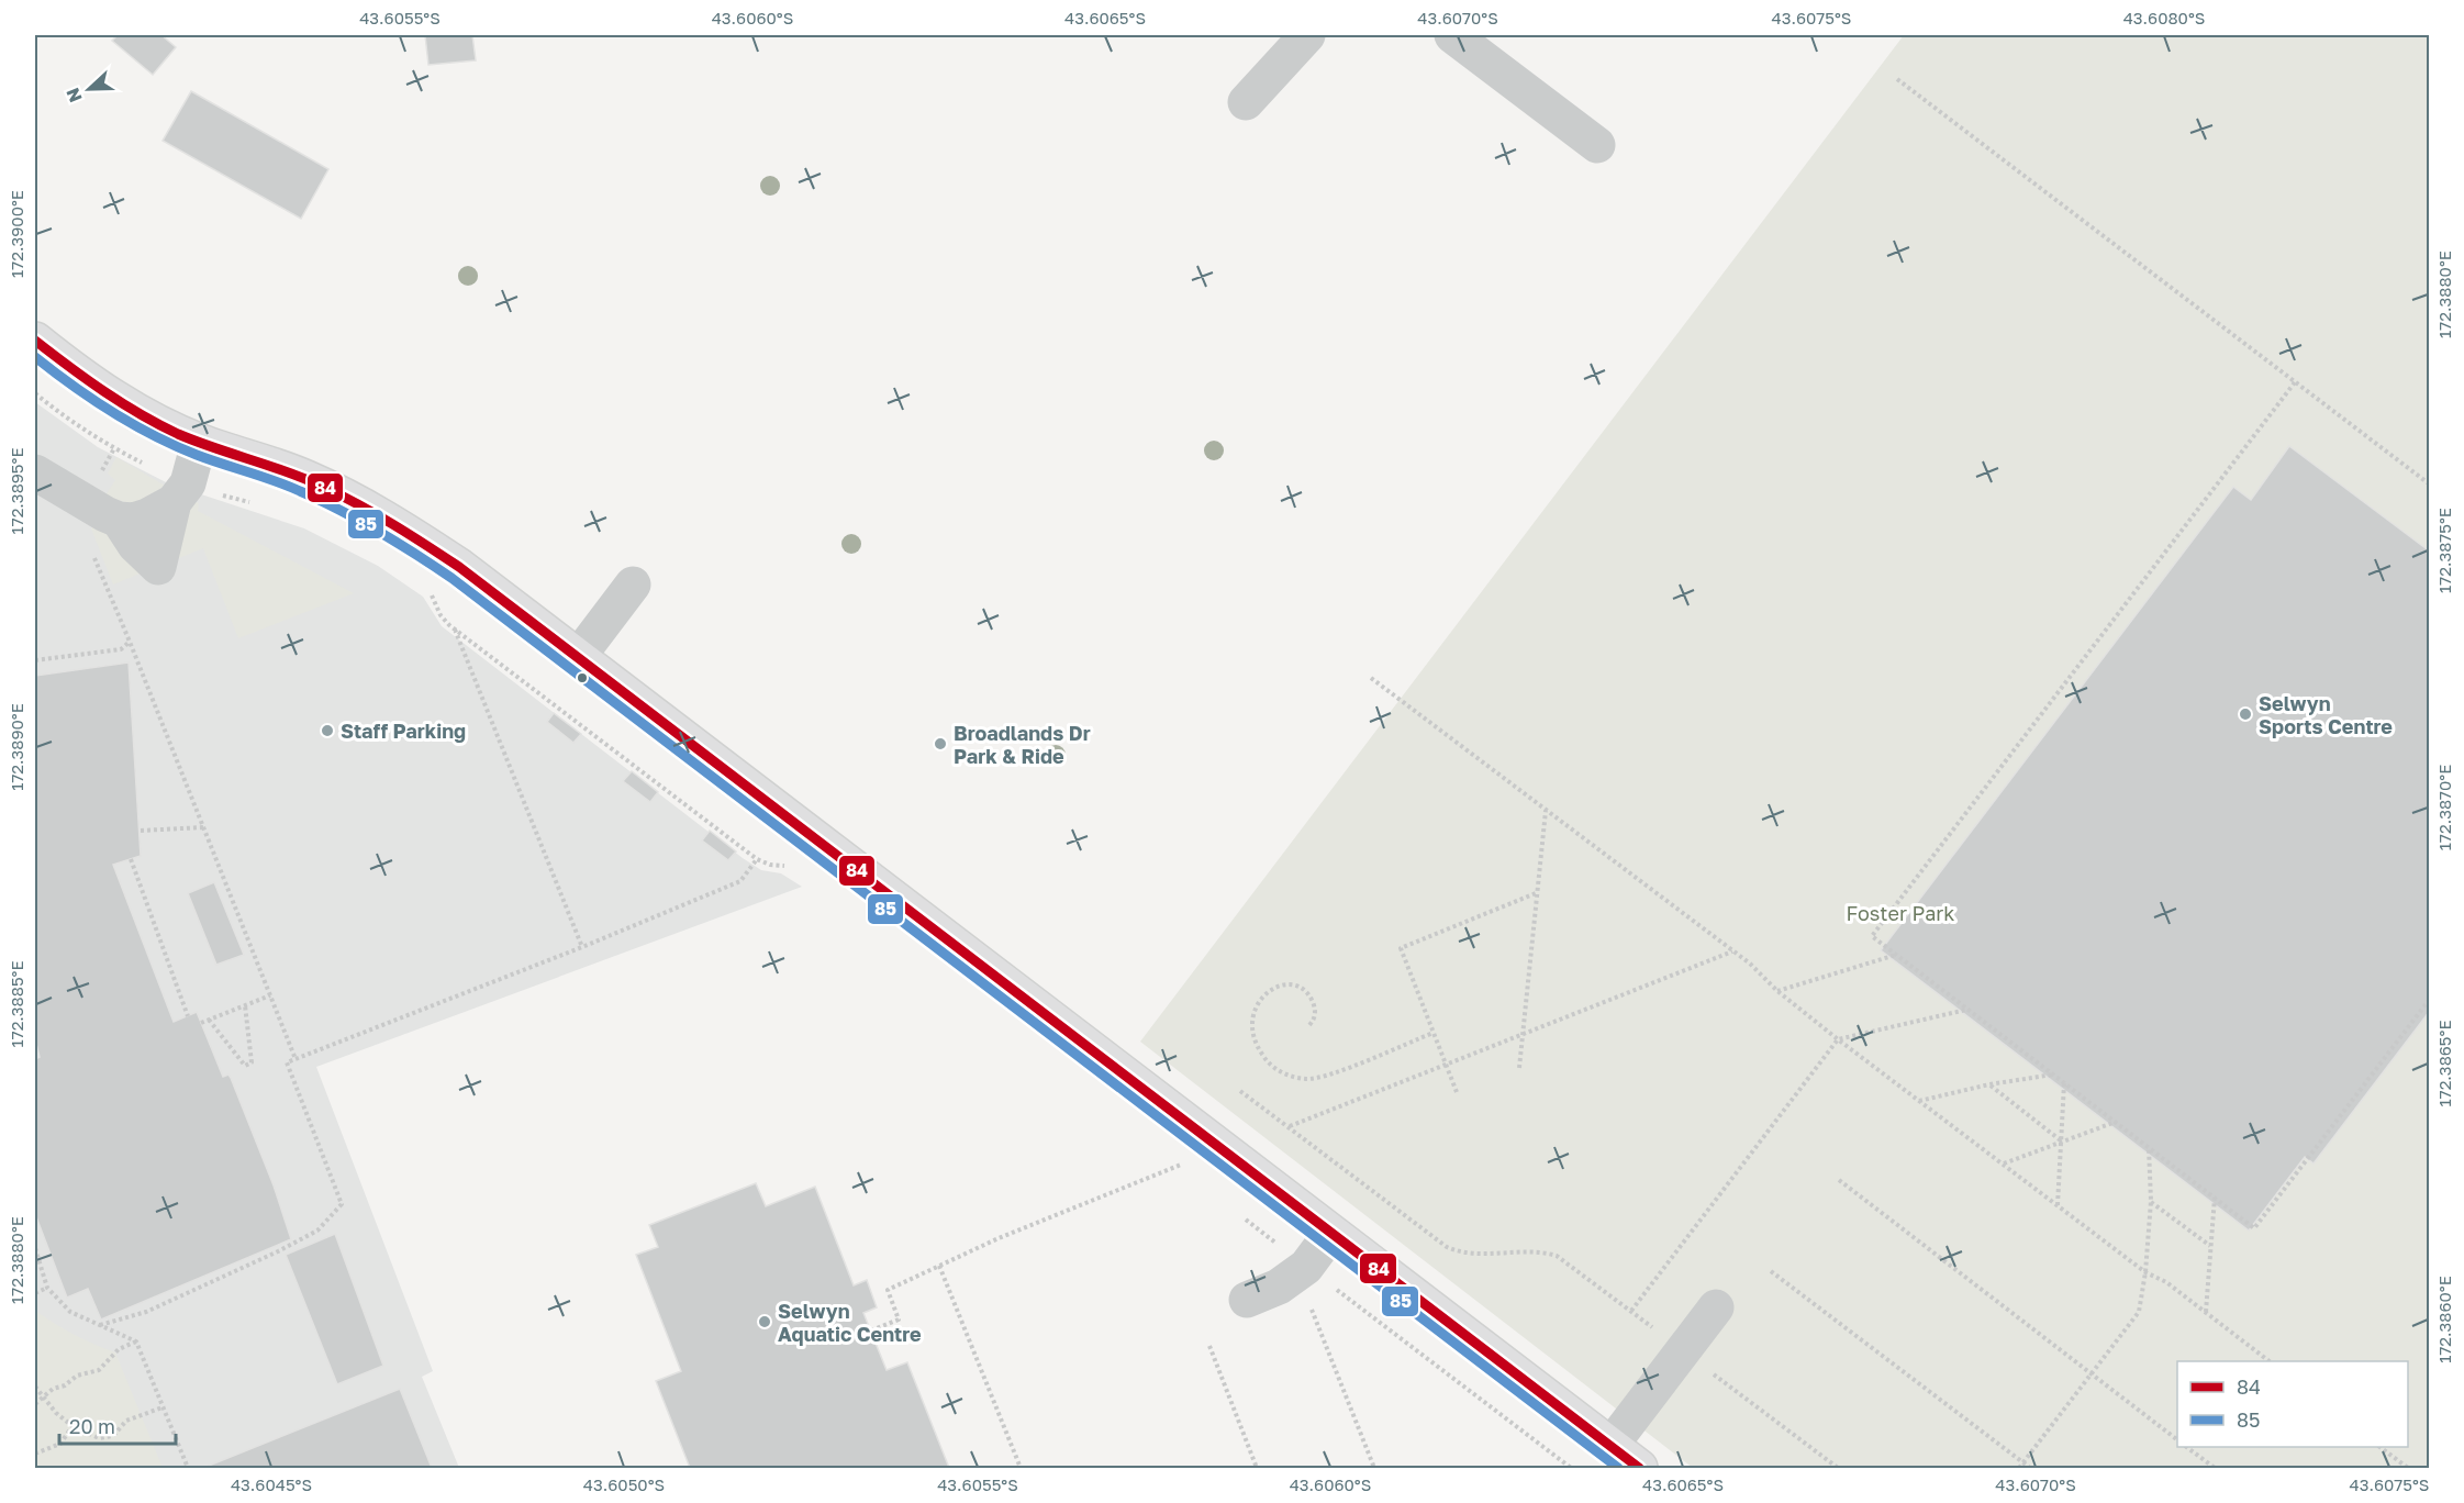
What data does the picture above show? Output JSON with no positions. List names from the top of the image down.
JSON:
{
  "parks": ["Foster Park"],
  "places": [
    "Selwyn Sports Centre",
    "Staff Parking",
    "Broadlands Dr Park & Ride",
    "Selwyn Aquatic Centre"
  ],
  "lines": ["transit line 84", "transit line 85"],
  "legend": ["84", "85"],
  "scale_bar": "20 m",
  "north": "left",
  "coordinates": [
    "43.6055°S",
    "43.6060°S",
    "43.6065°S",
    "43.6070°S",
    "43.6075°S",
    "43.6080°S",
    "172.3900°E",
    "172.3880°E",
    "172.3895°E",
    "172.3875°E",
    "172.3890°E",
    "172.3870°E",
    "172.3885°E",
    "172.3865°E",
    "172.3860°E",
    "43.6045°S",
    "43.6050°S"
  ]
}
